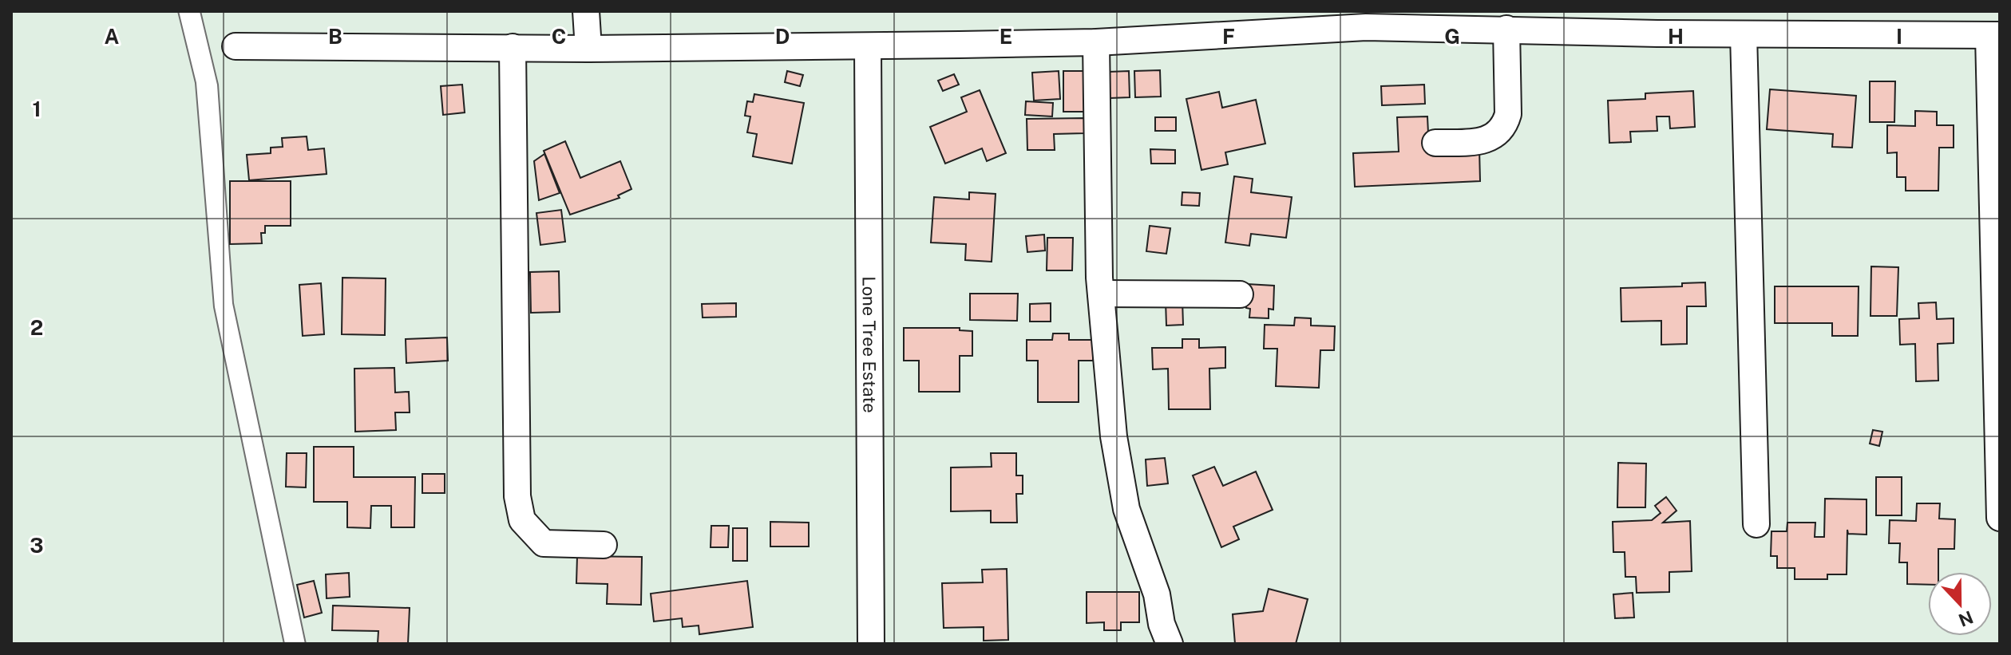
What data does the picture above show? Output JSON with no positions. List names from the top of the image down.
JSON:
{
  "streets": {
    "street": ["Lone Tree Estate"]
  },
  "north": "bottom",
  "grid": {
    "columns": [
      "A",
      "B",
      "C",
      "D",
      "E",
      "F",
      "G",
      "H",
      "I"
    ],
    "rows": ["1", "2", "3"]
  }
}
